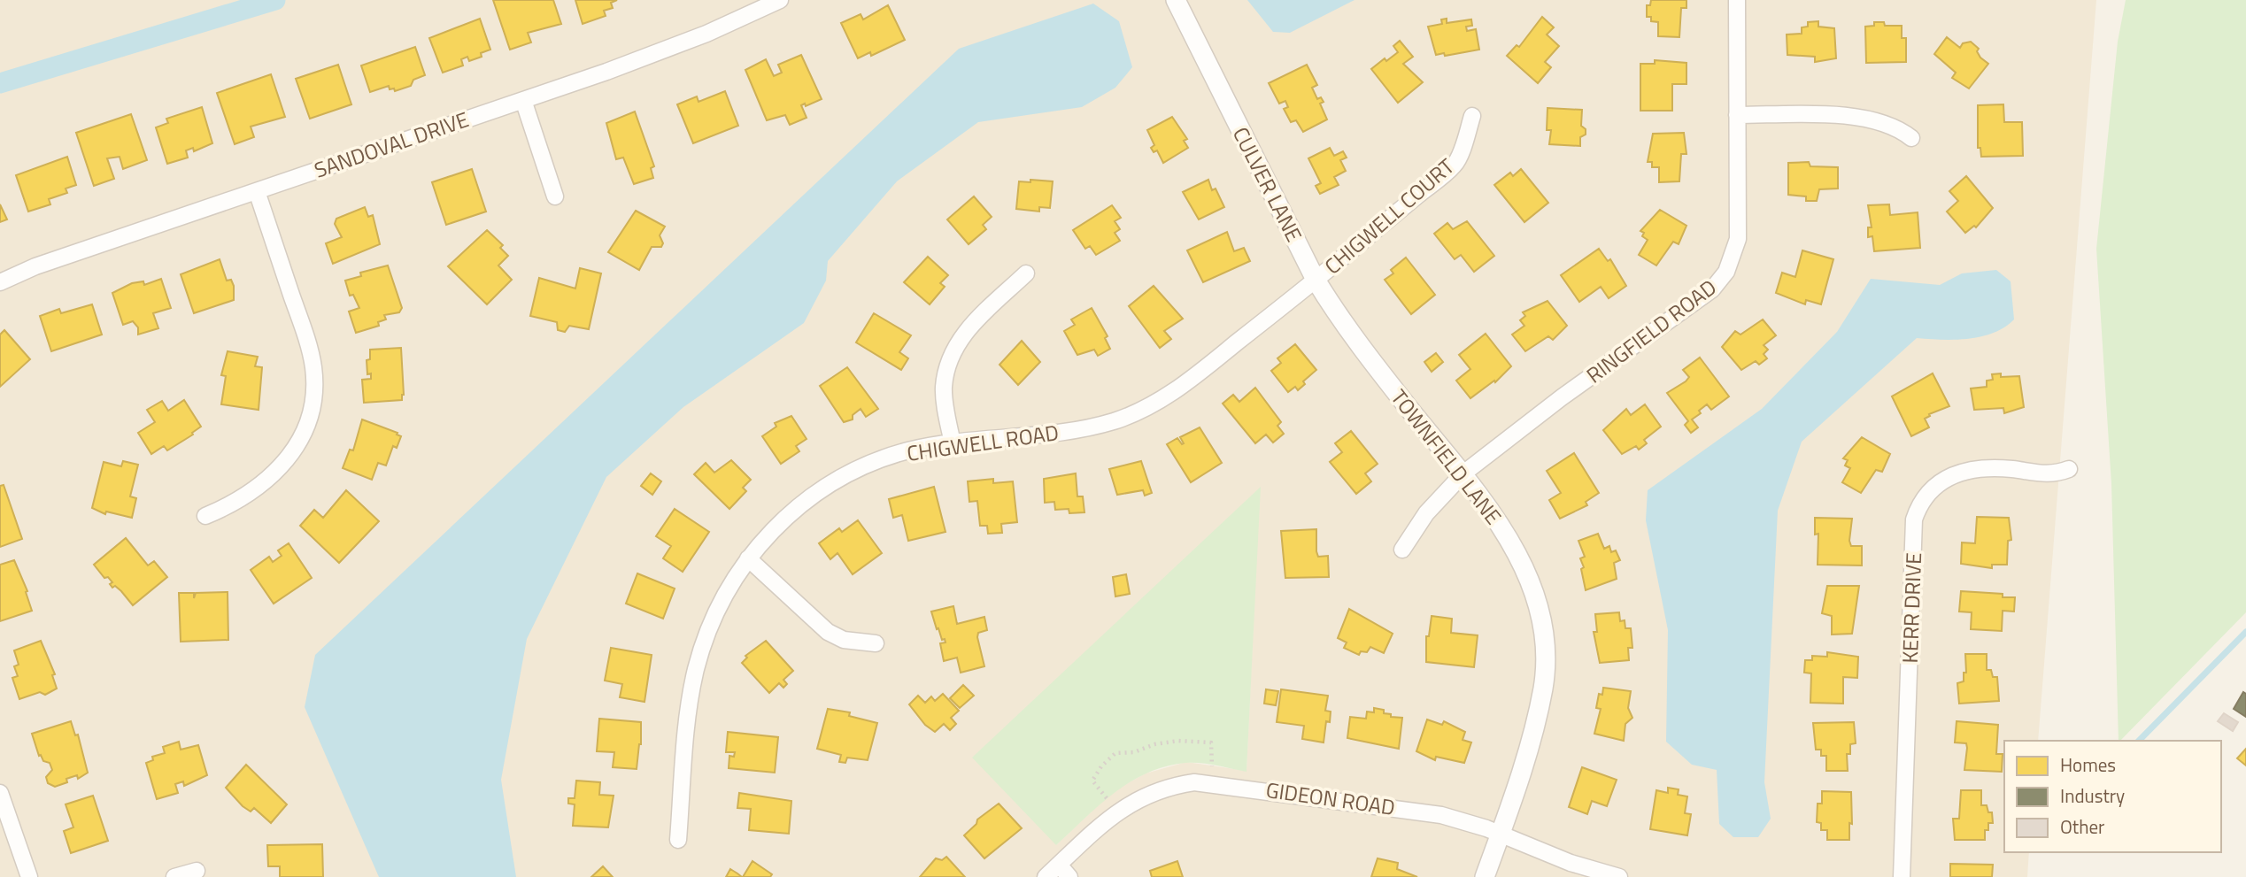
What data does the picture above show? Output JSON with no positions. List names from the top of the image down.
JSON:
{
  "streets": {
    "street": [
      "SANDOVAL DRIVE",
      "CULVER LANE",
      "CHIGWELL COURT",
      "RINGFIELD ROAD",
      "CHIGWELL ROAD",
      "TOWNFIELD LANE",
      "KERR DRIVE",
      "GIDEON ROAD"
    ]
  },
  "crossings": [
    ["CULVER LANE", "CHIGWELL COURT"],
    ["CULVER LANE", "CHIGWELL ROAD"],
    ["CULVER LANE", "TOWNFIELD LANE"],
    ["CHIGWELL COURT", "CHIGWELL ROAD"],
    ["RINGFIELD ROAD", "TOWNFIELD LANE"],
    ["TOWNFIELD LANE", "GIDEON ROAD"]
  ],
  "legend": ["Homes", "Industry", "Other"]
}
